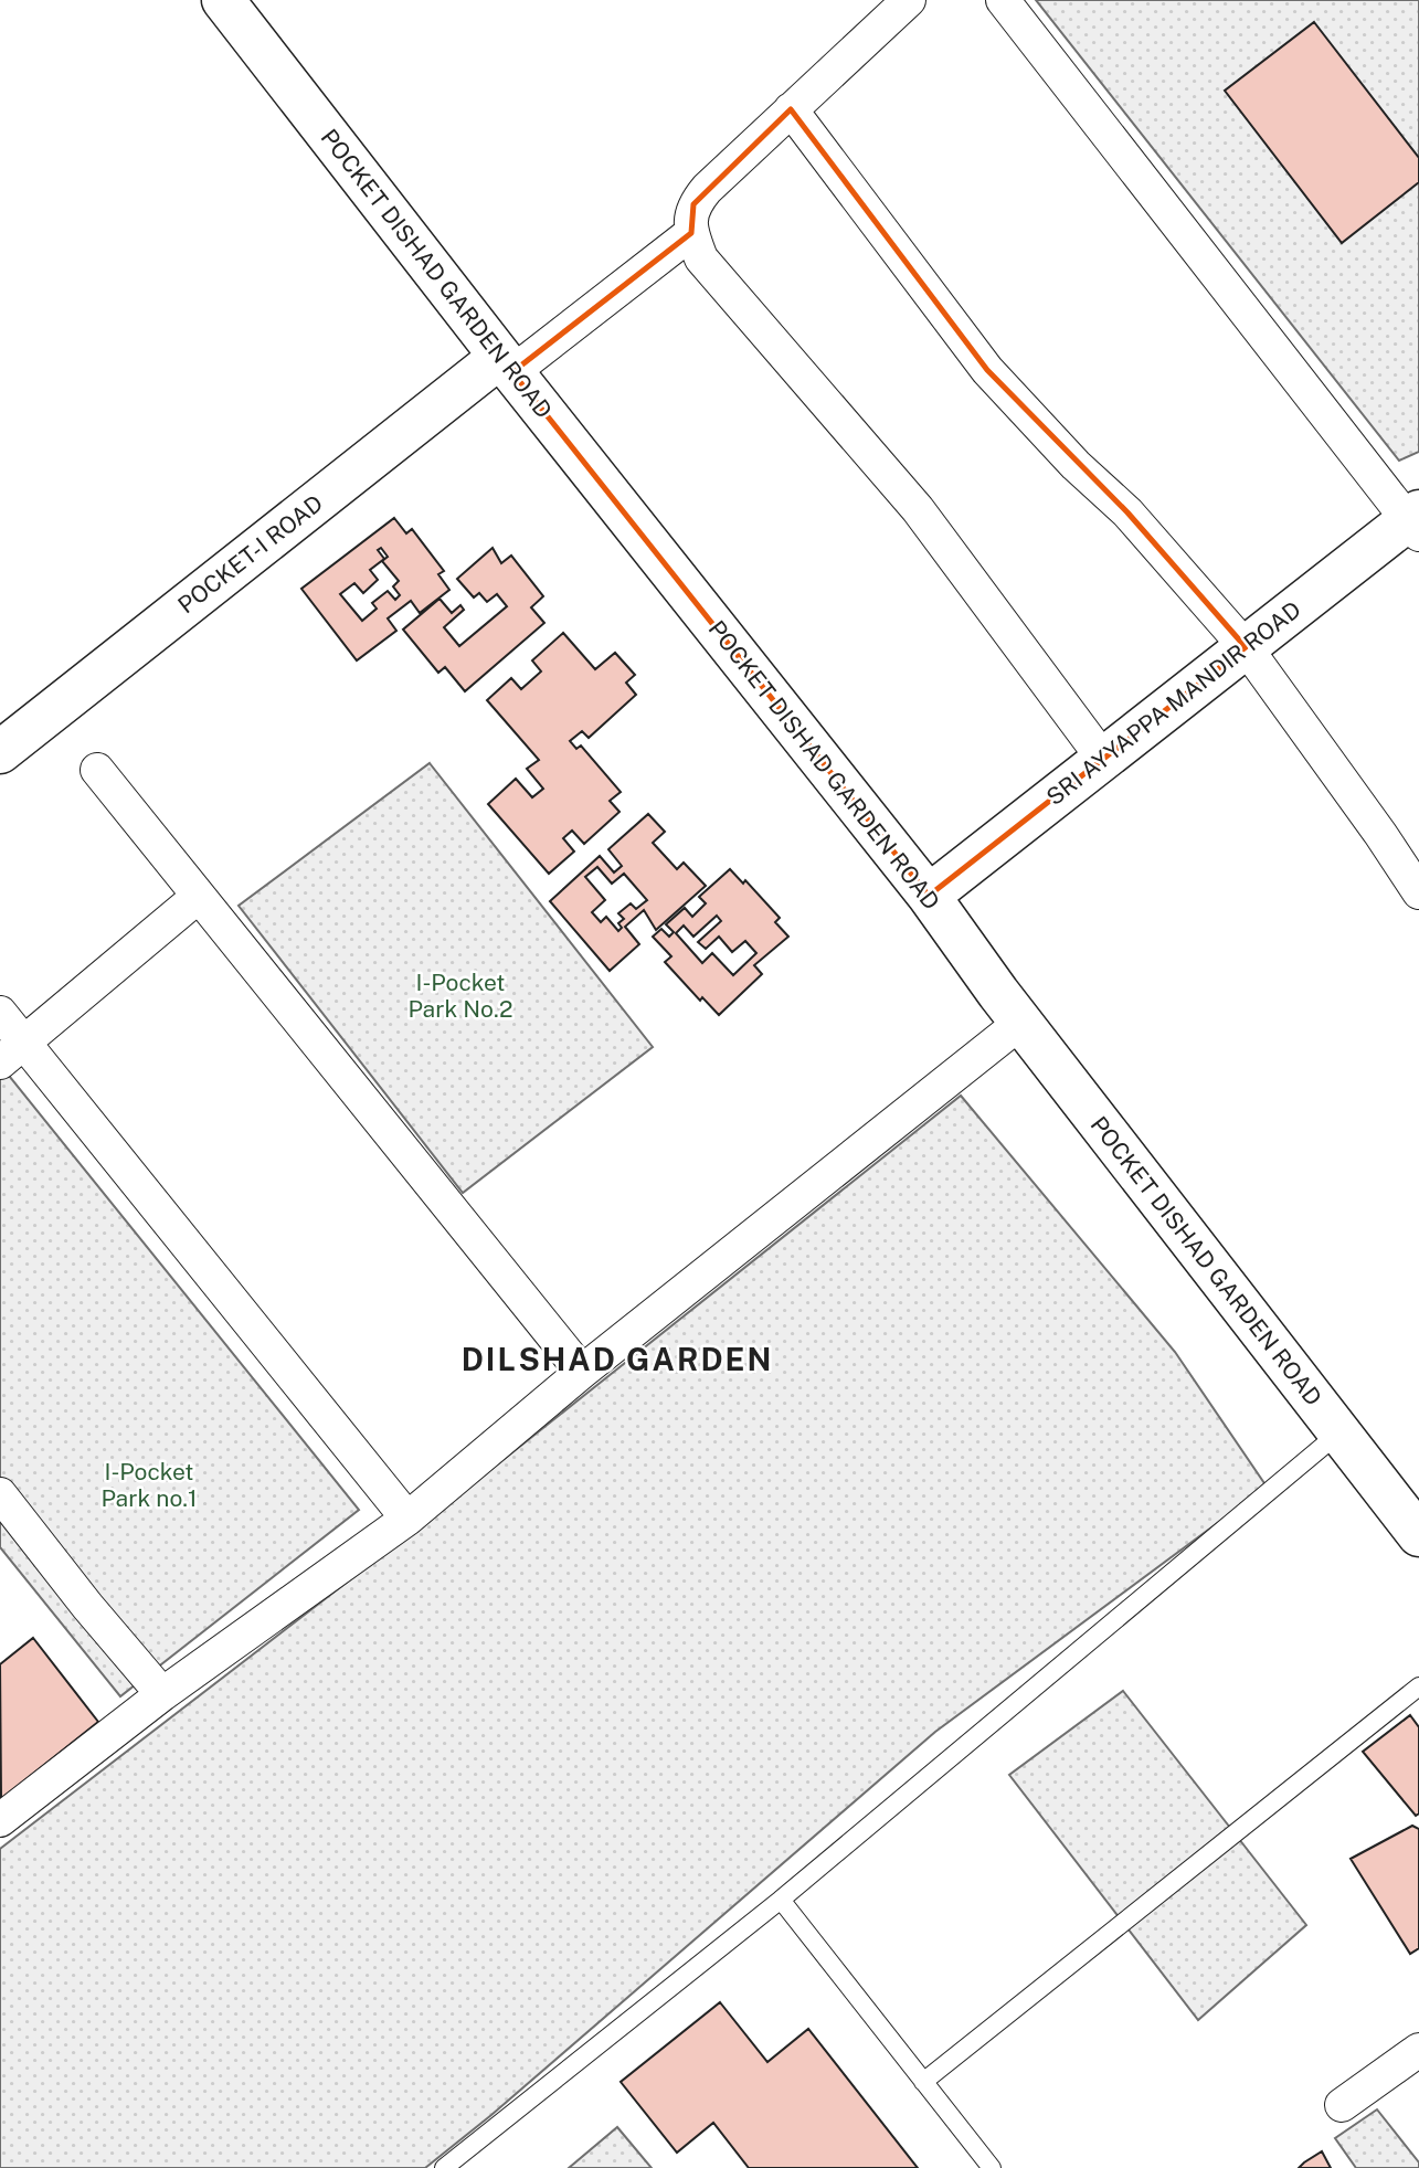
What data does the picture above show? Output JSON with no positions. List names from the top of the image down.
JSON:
{
  "streets": {
    "street": ["POCKET DISHAD GARDEN ROAD", "POCKET-I ROAD", "SRI AYYAPPA MANDIR ROAD"]
  },
  "crossings": [
    ["POCKET DISHAD GARDEN ROAD", "POCKET-I ROAD"],
    ["POCKET DISHAD GARDEN ROAD", "SRI AYYAPPA MANDIR ROAD"]
  ],
  "districts": ["DILSHAD GARDEN"],
  "parks": ["I-Pocket Park No.2", "I-Pocket Park no.1"]
}
